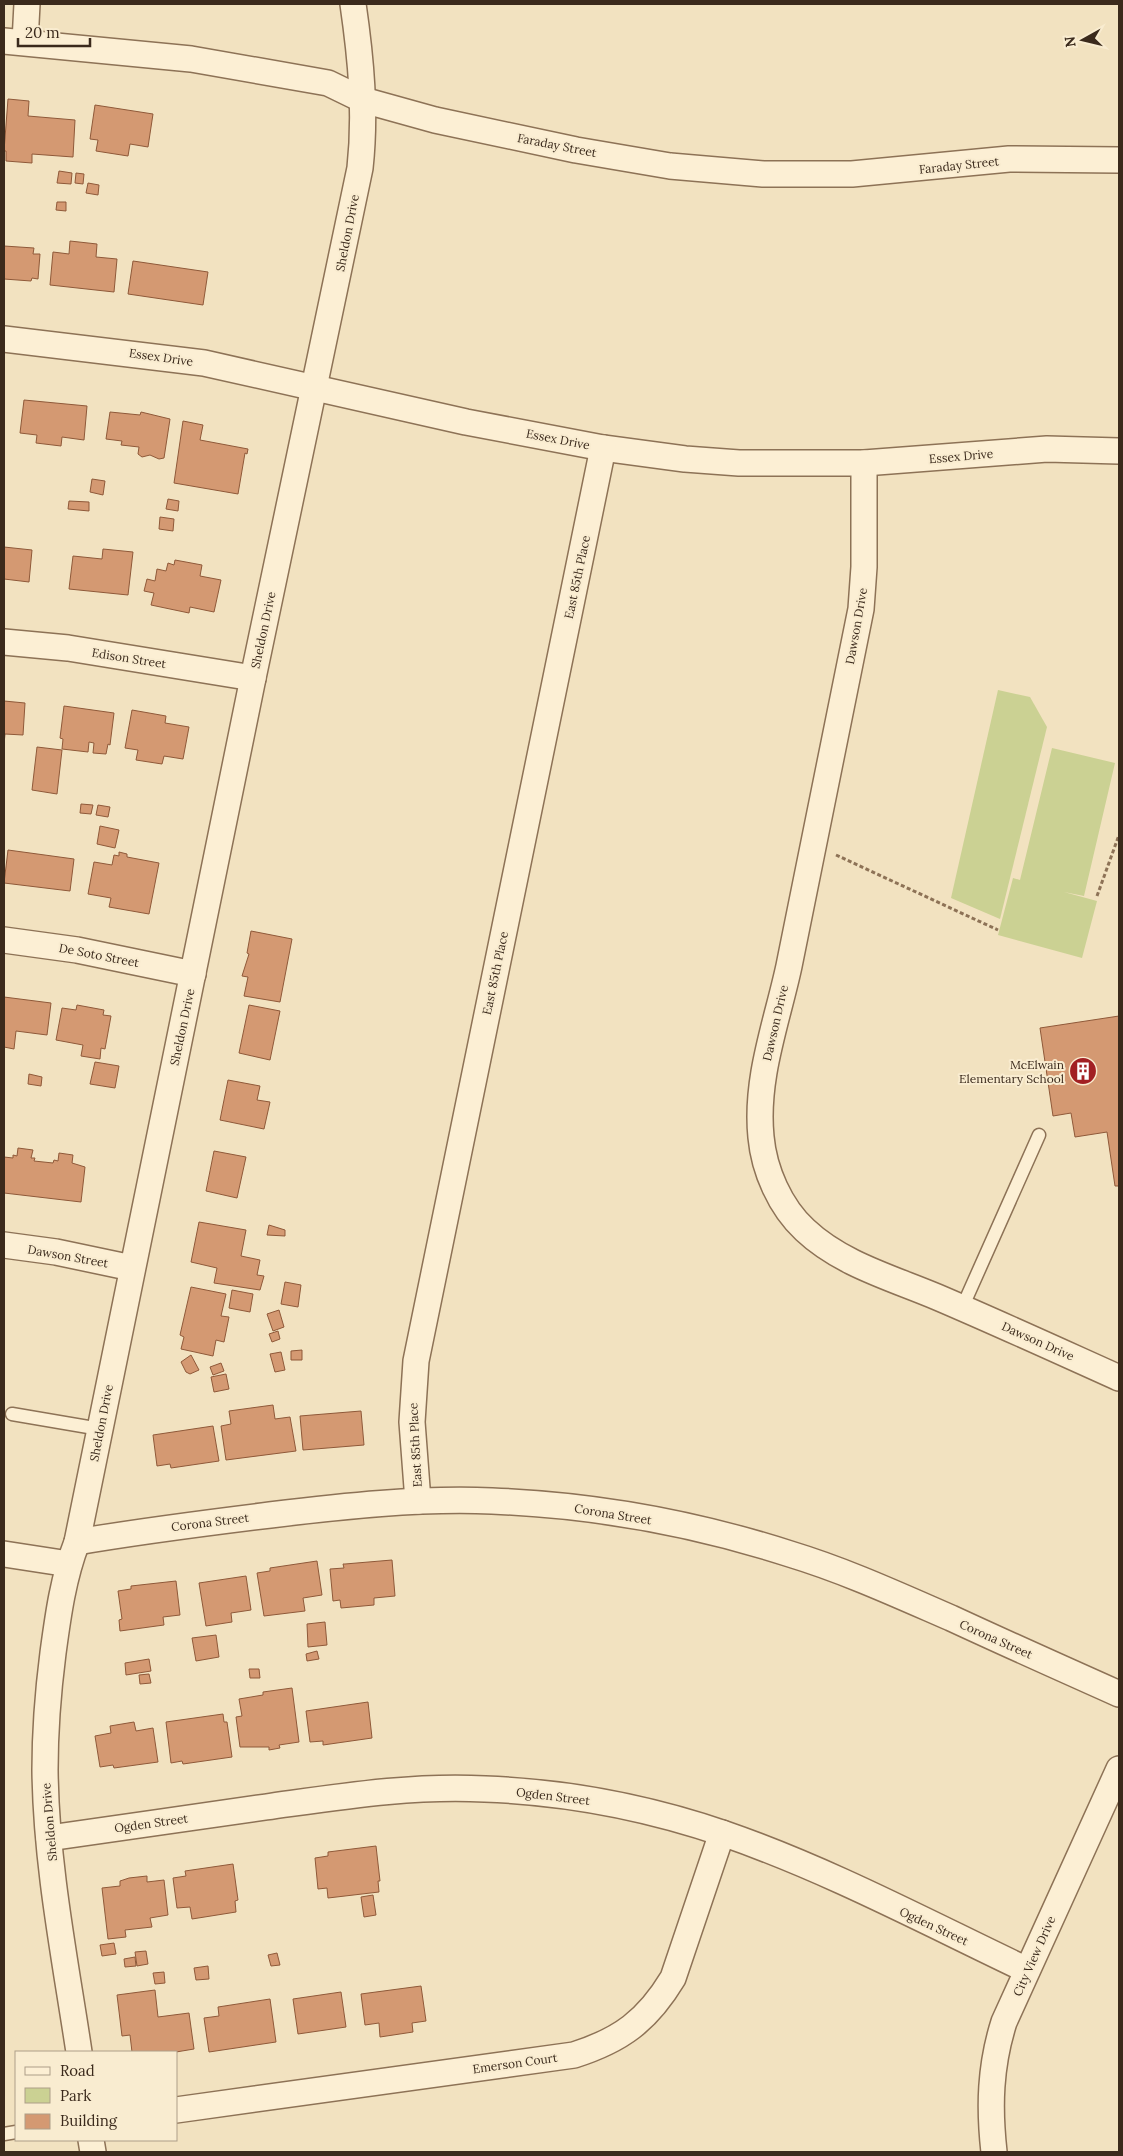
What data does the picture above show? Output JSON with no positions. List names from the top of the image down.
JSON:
{
  "streets": {
    "street": [
      "Faraday Street",
      "Sheldon Drive",
      "Essex Drive",
      "East 85th Place",
      "Dawson Drive",
      "Edison Street",
      "De Soto Street",
      "Dawson Street",
      "Corona Street",
      "Ogden Street",
      "City View Drive",
      "Emerson Court"
    ]
  },
  "crossings": [
    ["Faraday Street", "Sheldon Drive"],
    ["Sheldon Drive", "Essex Drive"],
    ["Sheldon Drive", "Edison Street"],
    ["Sheldon Drive", "De Soto Street"],
    ["Sheldon Drive", "Dawson Street"],
    ["Sheldon Drive", "Corona Street"],
    ["Sheldon Drive", "Ogden Street"],
    ["Essex Drive", "East 85th Place"],
    ["Essex Drive", "Dawson Drive"],
    ["East 85th Place", "Corona Street"],
    ["Ogden Street", "City View Drive"],
    ["Ogden Street", "Emerson Court"]
  ],
  "places": {
    "building": ["McElwain Elementary School"]
  },
  "legend": ["Road", "Park", "Building"],
  "scale_bar": "20 m",
  "north": "left"
}
